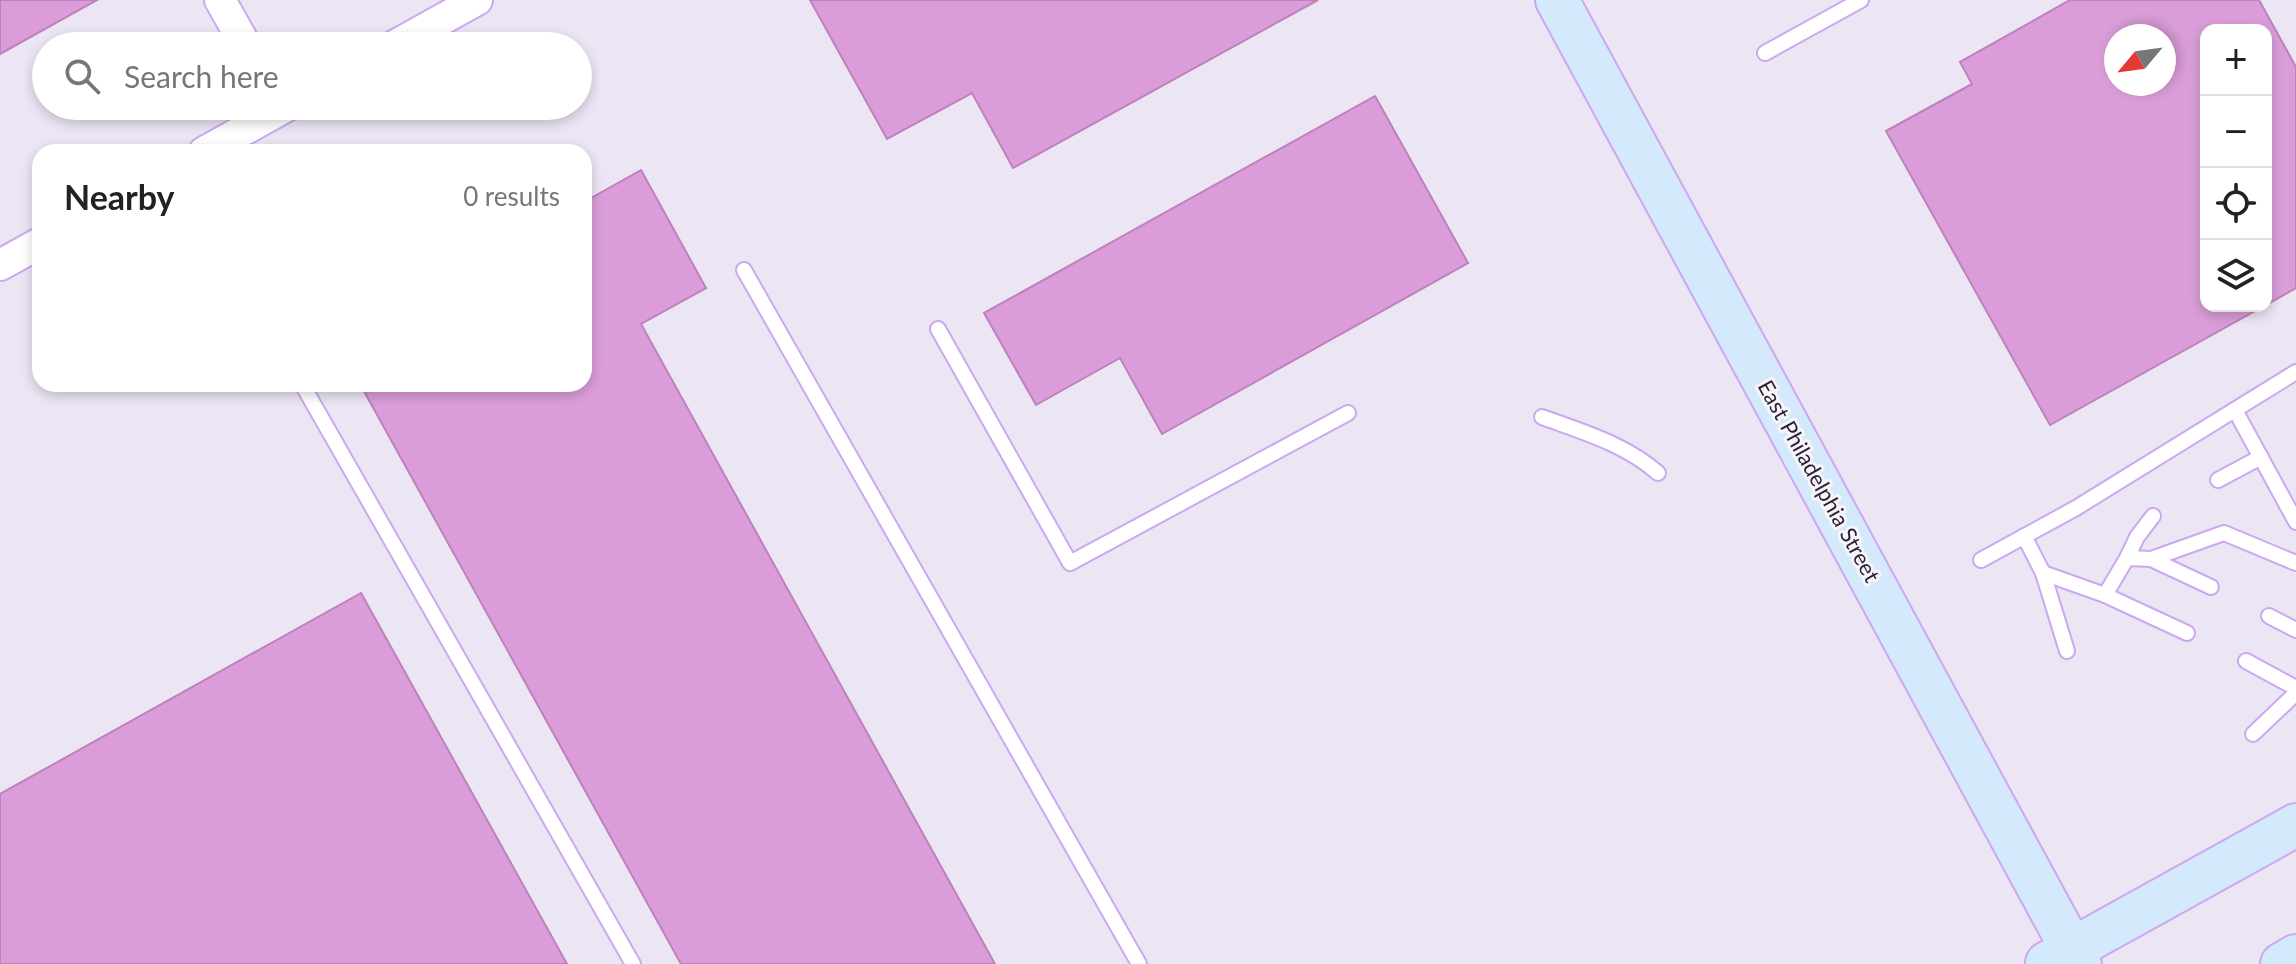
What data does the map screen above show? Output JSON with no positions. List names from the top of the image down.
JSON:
{
  "streets": {
    "street": ["East Philadelphia Street"]
  },
  "north": "bottom left",
  "page": {
    "map_buttons": ["+", "−"],
    "search": "Search here",
    "heading": ["Nearby", "0 results"]
  }
}
